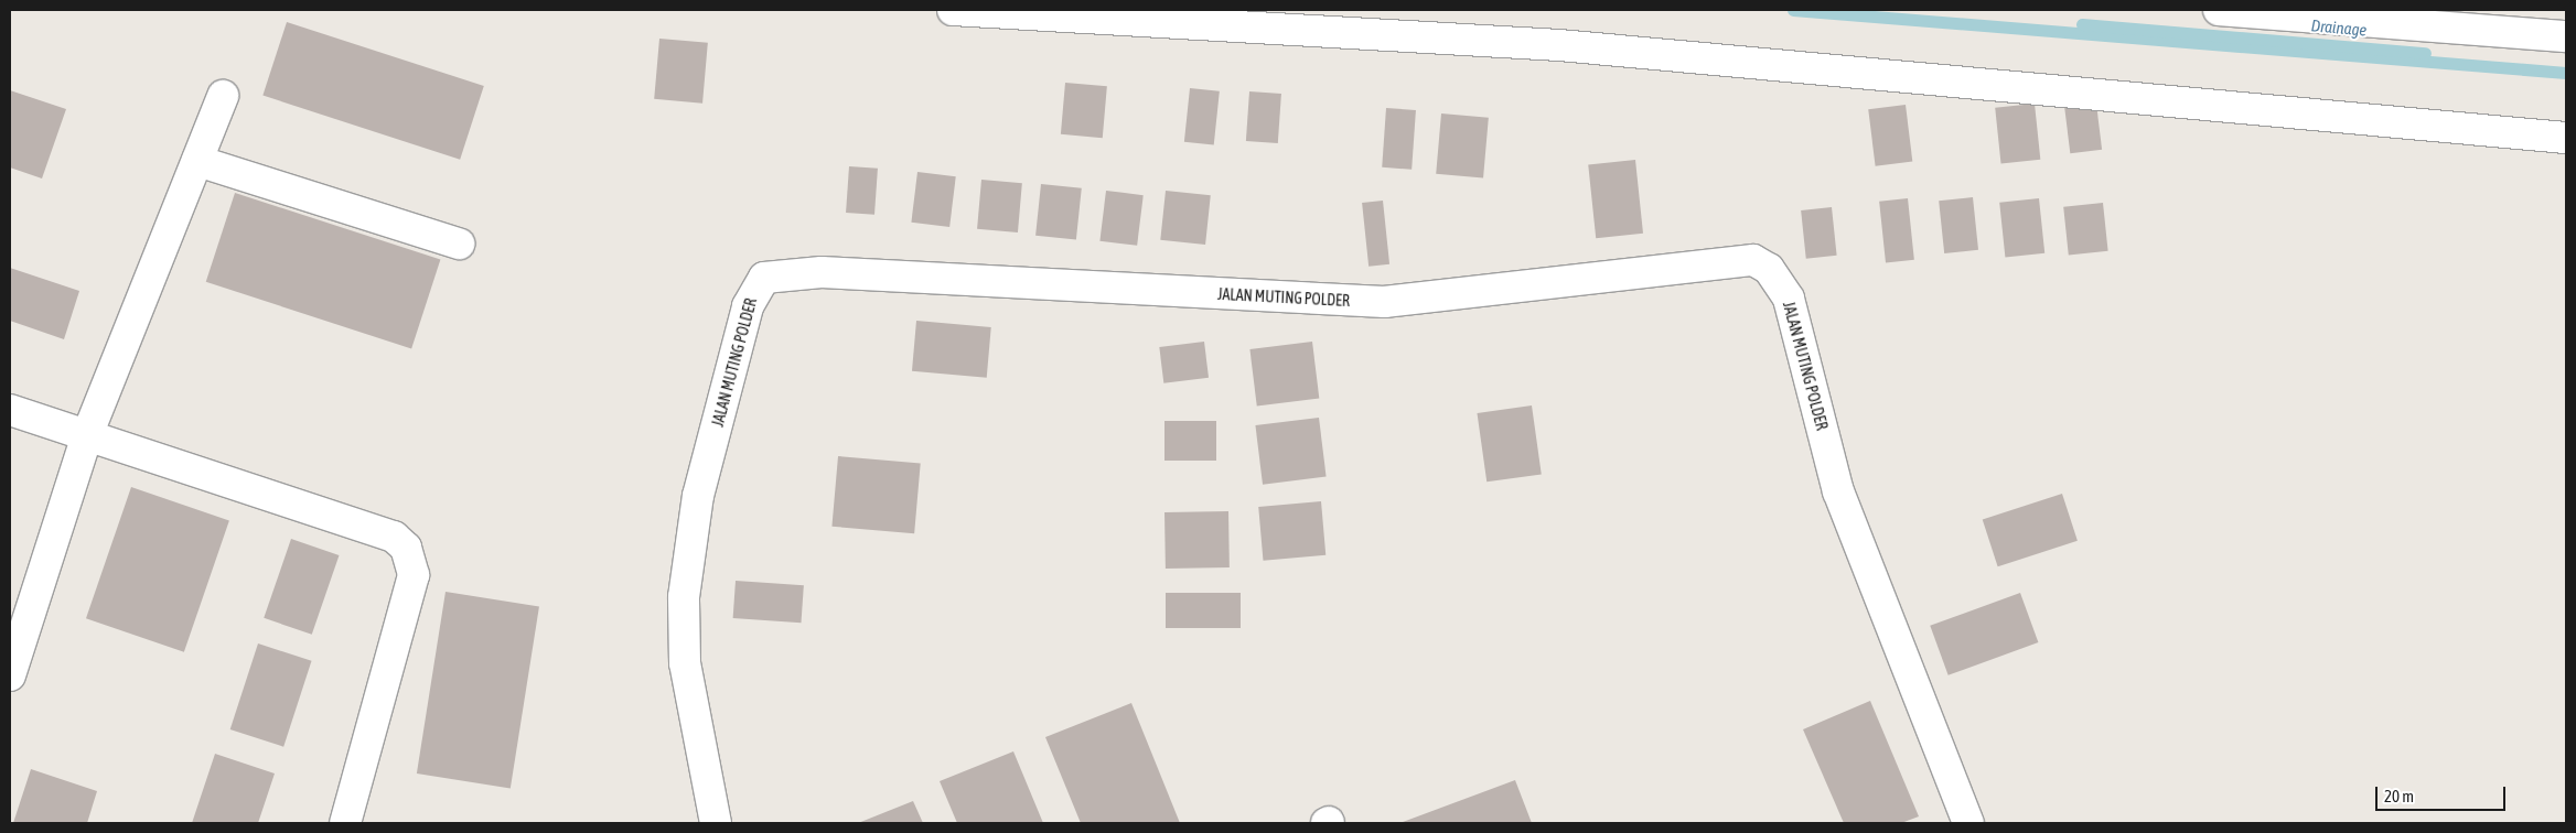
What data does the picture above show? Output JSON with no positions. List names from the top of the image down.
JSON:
{
  "streets": {
    "street": ["JALAN MUTING POLDER"]
  },
  "water": ["Drainage"],
  "scale_bar": "20 m"
}
